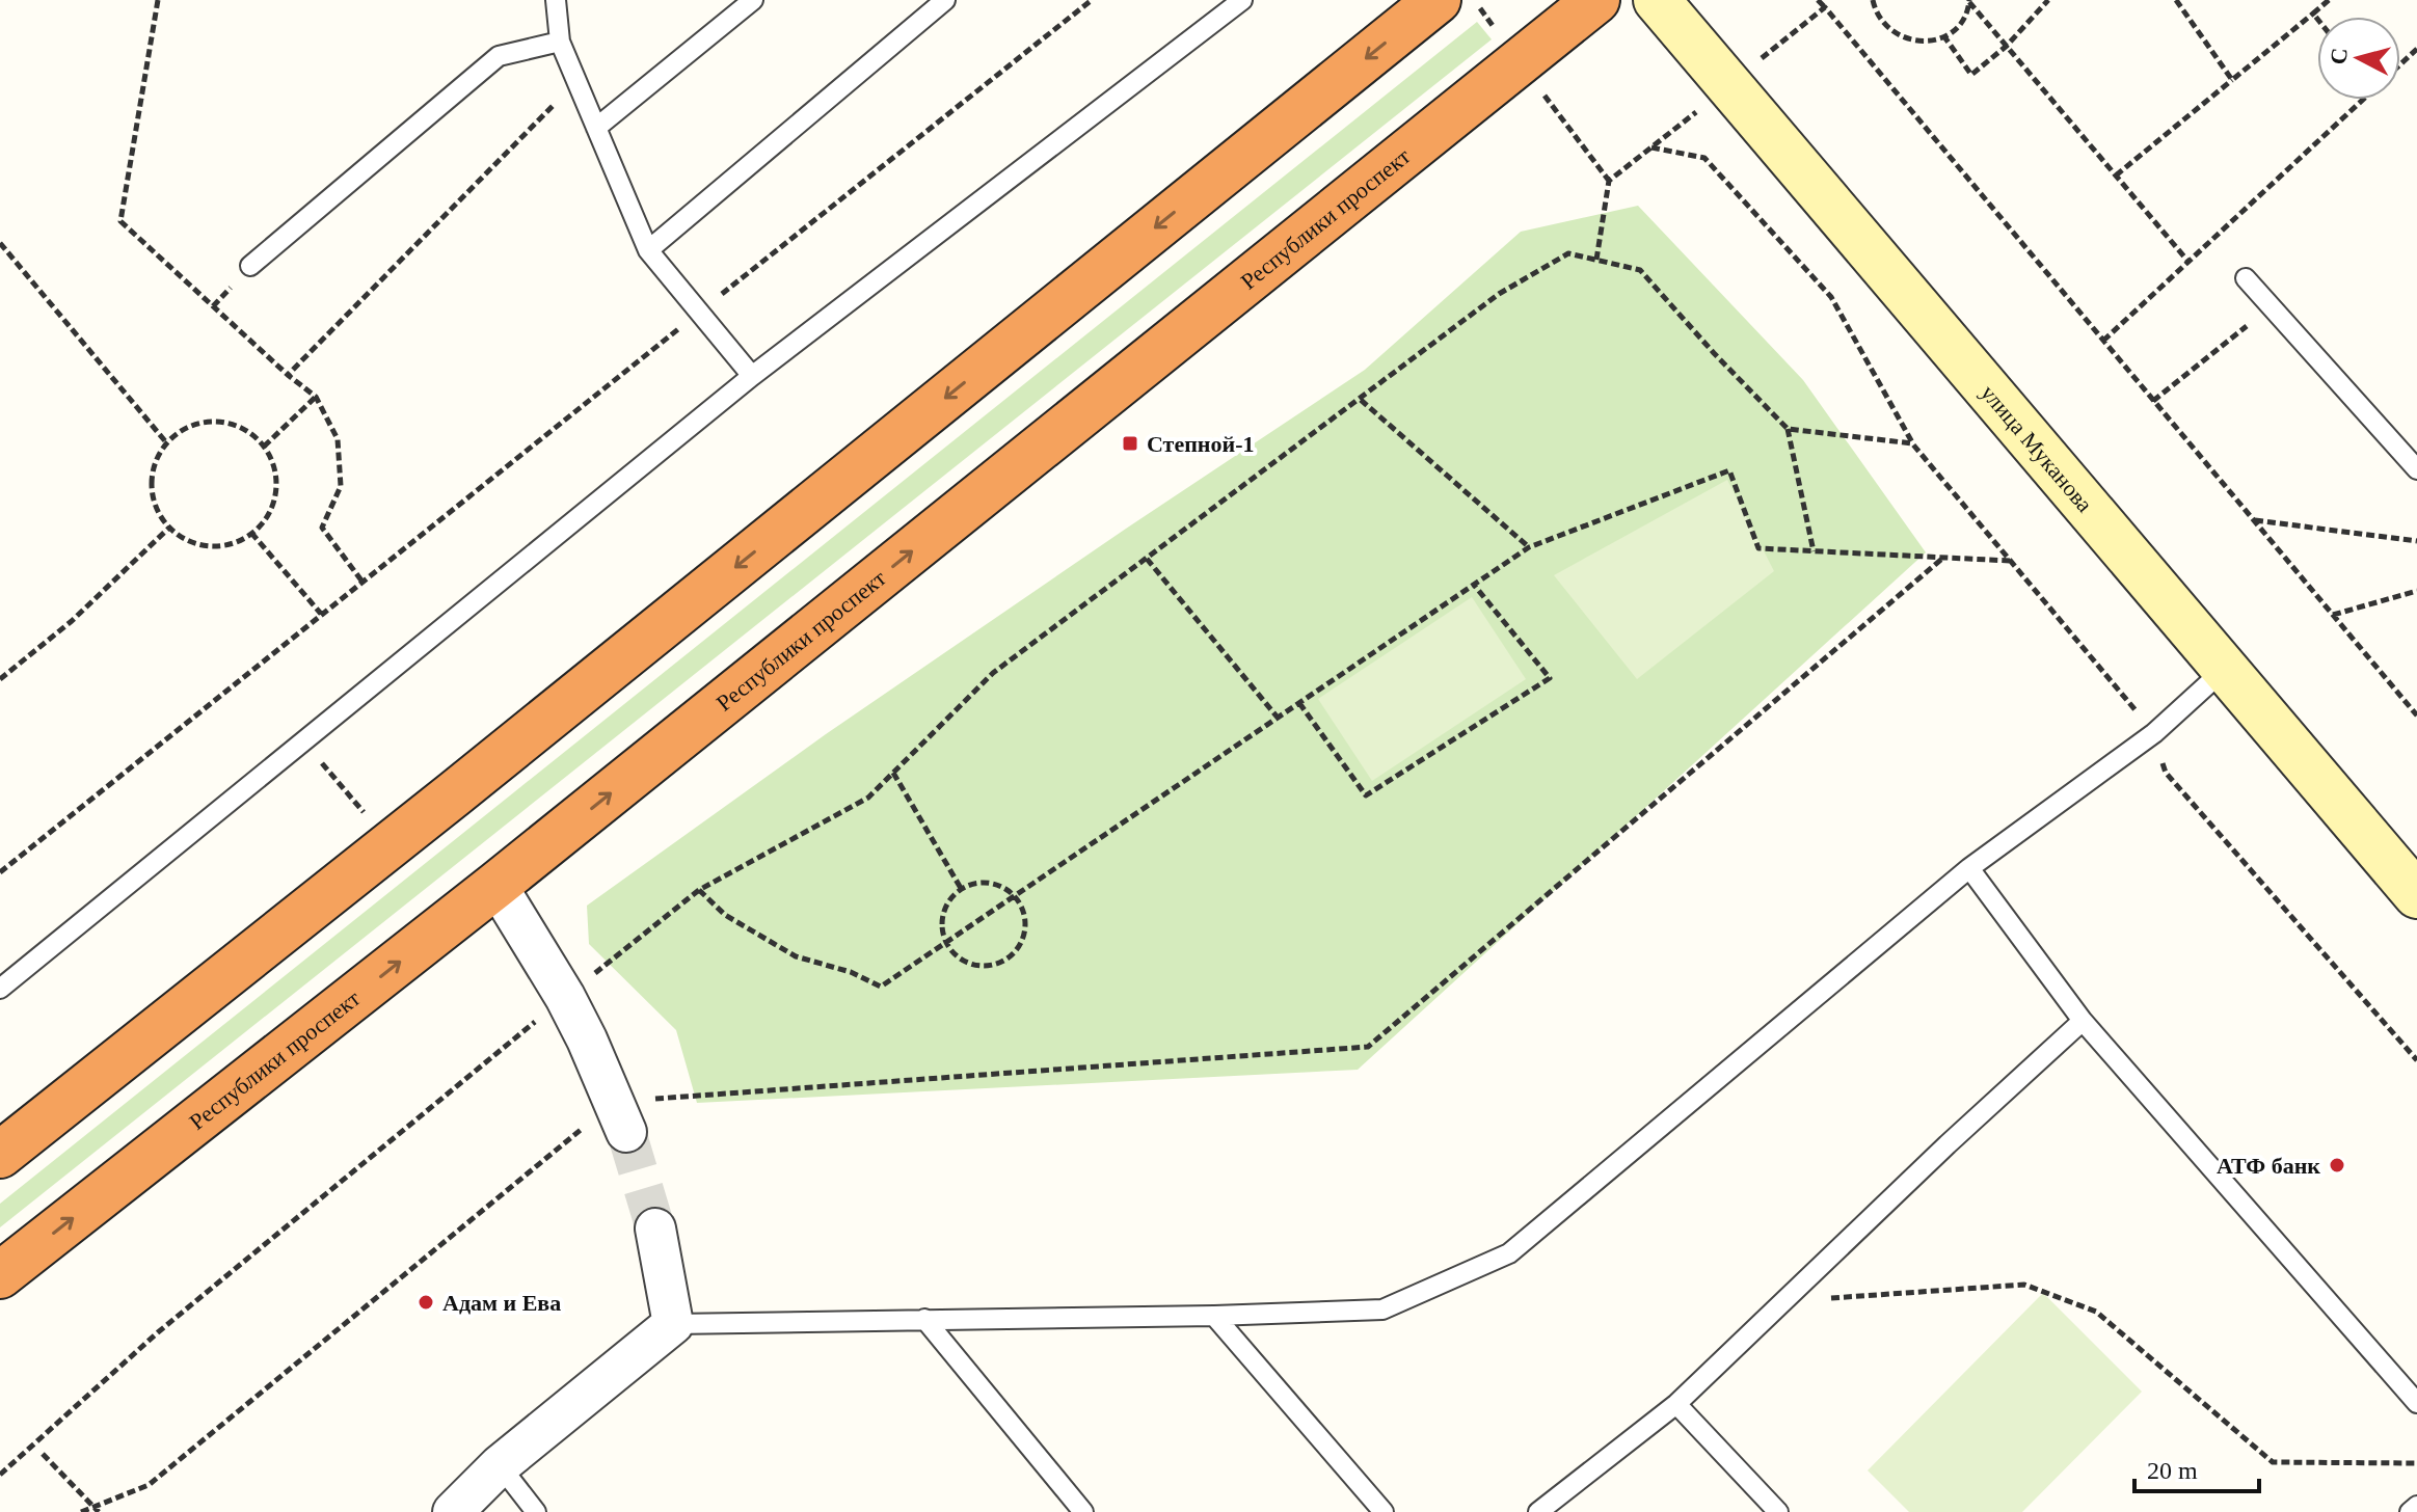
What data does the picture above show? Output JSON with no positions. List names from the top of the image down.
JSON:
{
  "streets": {
    "highway": ["Республики проспект"],
    "main road": ["улица Муканова"]
  },
  "places": {
    "transit": ["Степной-1"],
    "other": ["АТФ банк", "Адам и Ева"]
  },
  "scale_bar": "20 m",
  "north": "left"
}
